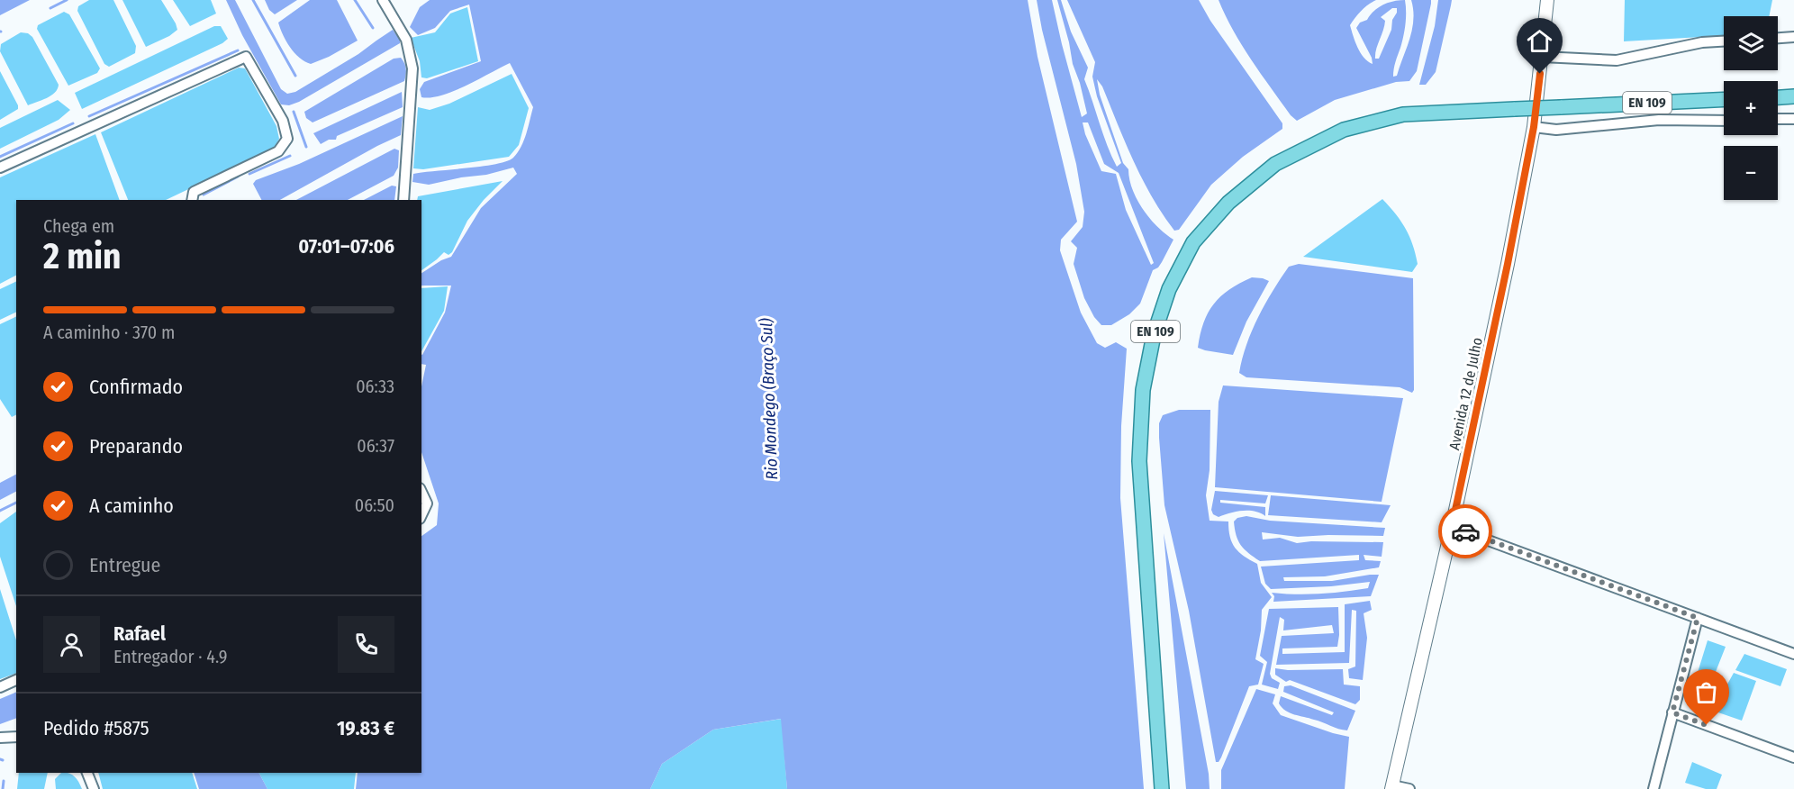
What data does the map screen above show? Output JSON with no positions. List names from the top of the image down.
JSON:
{
  "streets": {
    "main road": ["EN 109", "Avenida 12 de Julho"]
  },
  "water": ["Rio Mondego (Braço Sul)"],
  "page": {
    "map_buttons": ["+", "−"],
    "heading": ["2 min", "Chega em", "07:01–07:06"],
    "panel": [
      "Rafael",
      "Entregador · 4.9",
      "Pedido #5875",
      "19.83 €"
    ],
    "bar": "A caminho · 370 m",
    "list": [
      ["Confirmado", "06:33"],
      ["Preparando", "06:37"],
      ["A caminho", "06:50"],
      "Entregue"
    ]
  }
}
